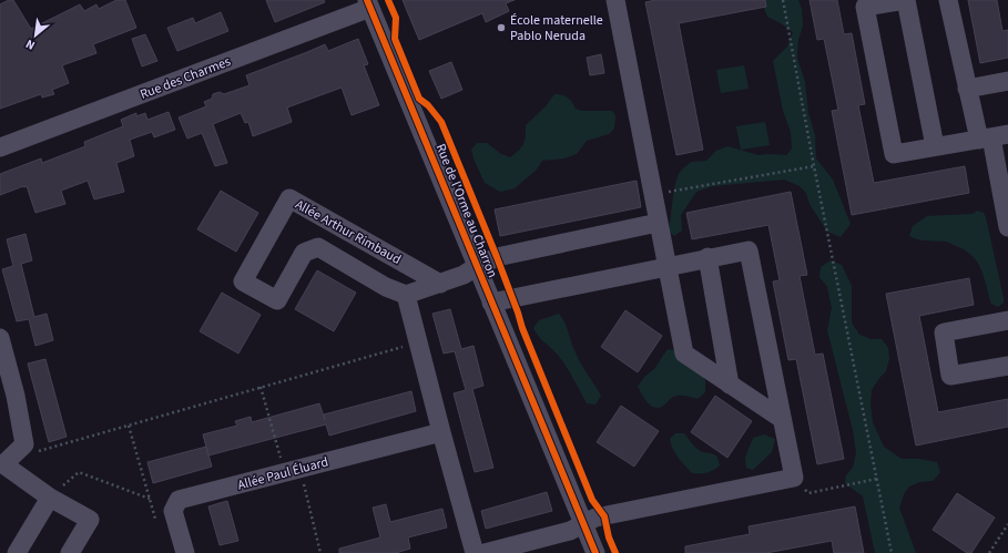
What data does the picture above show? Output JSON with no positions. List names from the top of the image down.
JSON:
{
  "streets": {
    "street": [
      "Rue des Charmes",
      "Rue de l'Orme au Charron",
      "Allée Arthur Rimbaud",
      "Allée Paul Éluard"
    ]
  },
  "crossings": [
    ["Rue des Charmes", "Rue de l'Orme au Charron"]
  ],
  "places": ["École maternelle Pablo Neruda"],
  "north": "bottom left"
}
